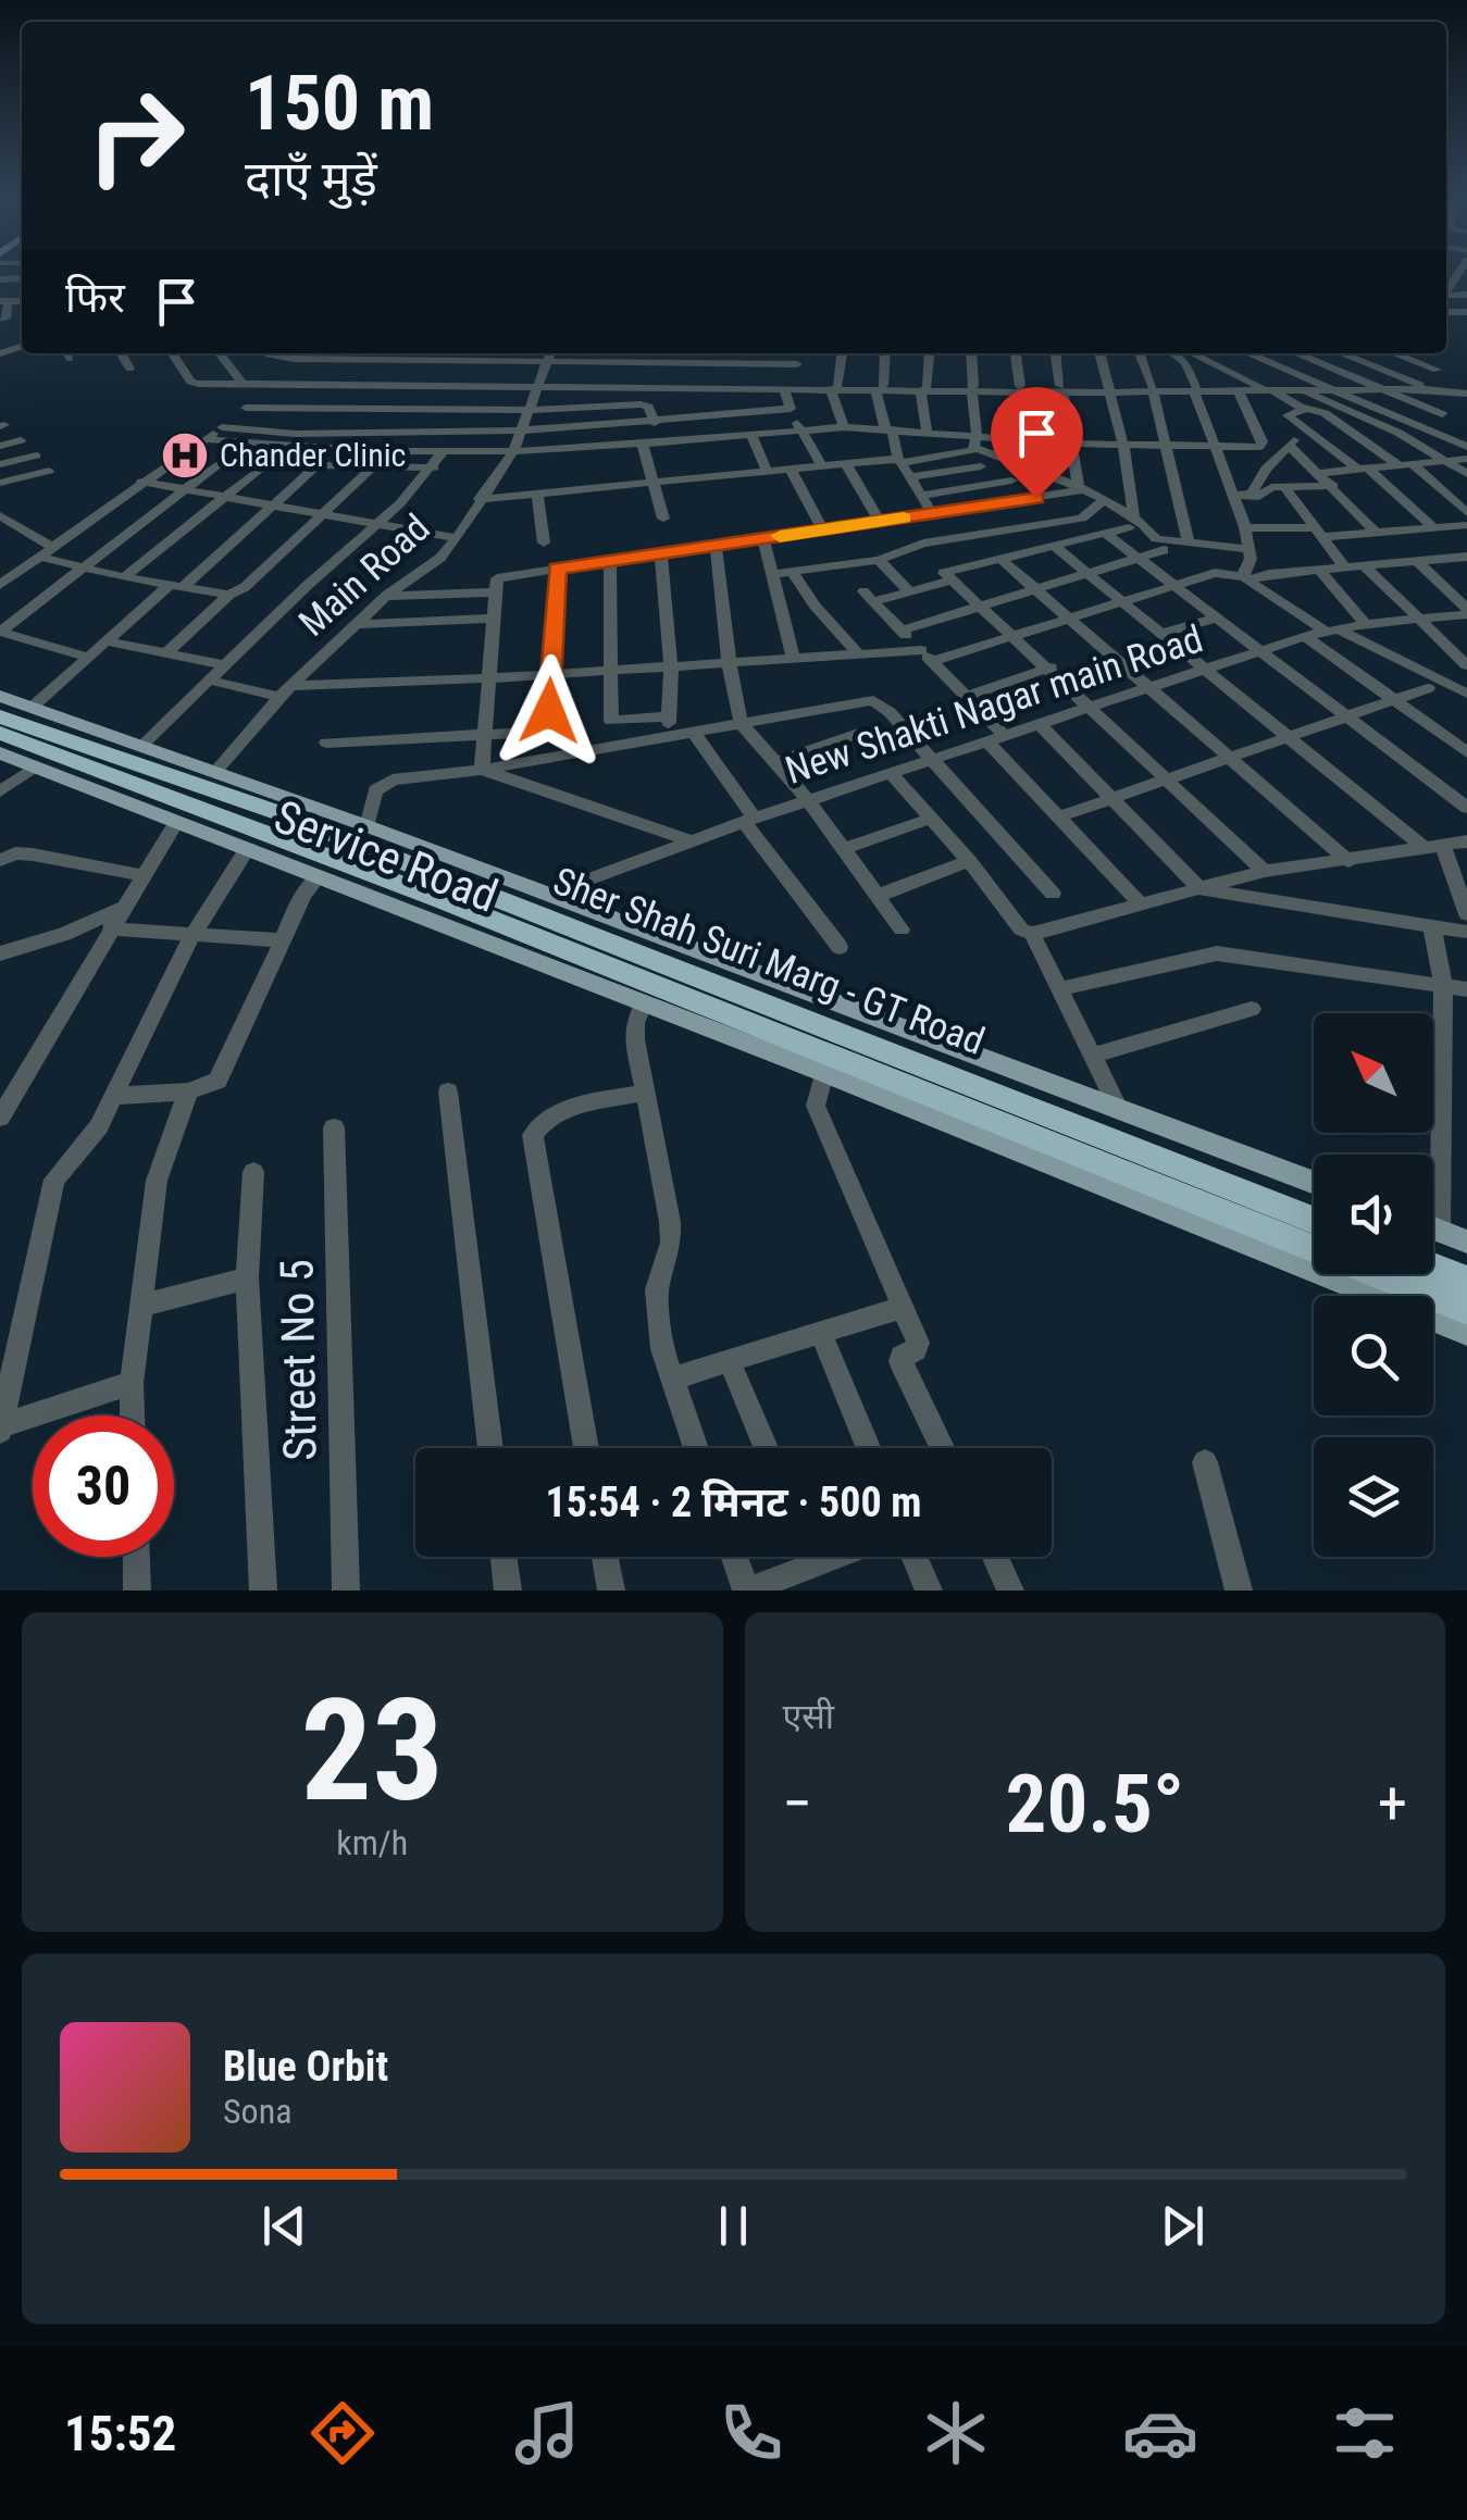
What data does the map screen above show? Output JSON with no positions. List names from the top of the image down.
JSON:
{
  "streets": {
    "highway": ["Sher Shah Suri Marg - GT Road"],
    "main road": ["Service Road"],
    "street": ["Main Road", "New Shakti Nagar main Road", "Street No 5"]
  },
  "crossings": [
    ["Main Road", "Service Road"],
    ["New Shakti Nagar main Road", "Service Road"],
    ["Service Road", "Sher Shah Suri Marg - GT Road"]
  ],
  "places": {
    "hospital": ["Chander Clinic"]
  },
  "north": "top left",
  "page": {
    "turn": ["150 m", "दाएँ मुड़ें"],
    "then": "फिर",
    "limit": "30",
    "trip": "15:54 · 2 मिनट · 500 m",
    "tile": [
      ["23", "km/h"],
      "एसी"
    ],
    "heat": ["−", "20.5°", "+"],
    "song": ["Blue Orbit", "Sona"],
    "tabs": "15:52"
  }
}
